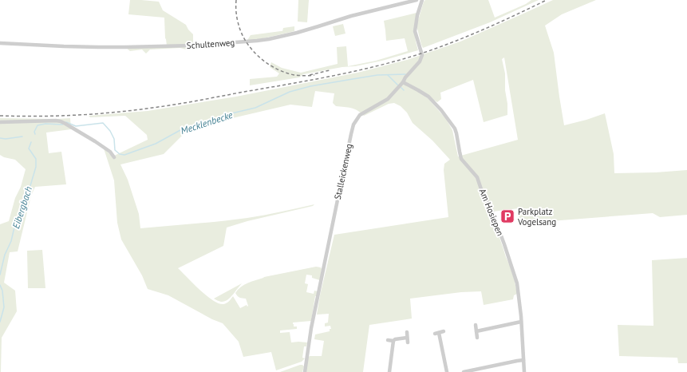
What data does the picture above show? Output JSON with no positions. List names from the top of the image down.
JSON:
{
  "streets": {
    "street": ["Schultenweg", "Stalleickenweg", "Am Hosiepen"]
  },
  "crossings": [
    ["Stalleickenweg", "Am Hosiepen"]
  ],
  "water": ["Mecklenbecke", "Eibergbach"],
  "places": {
    "parking": ["Parkplatz Vogelsang"]
  }
}
